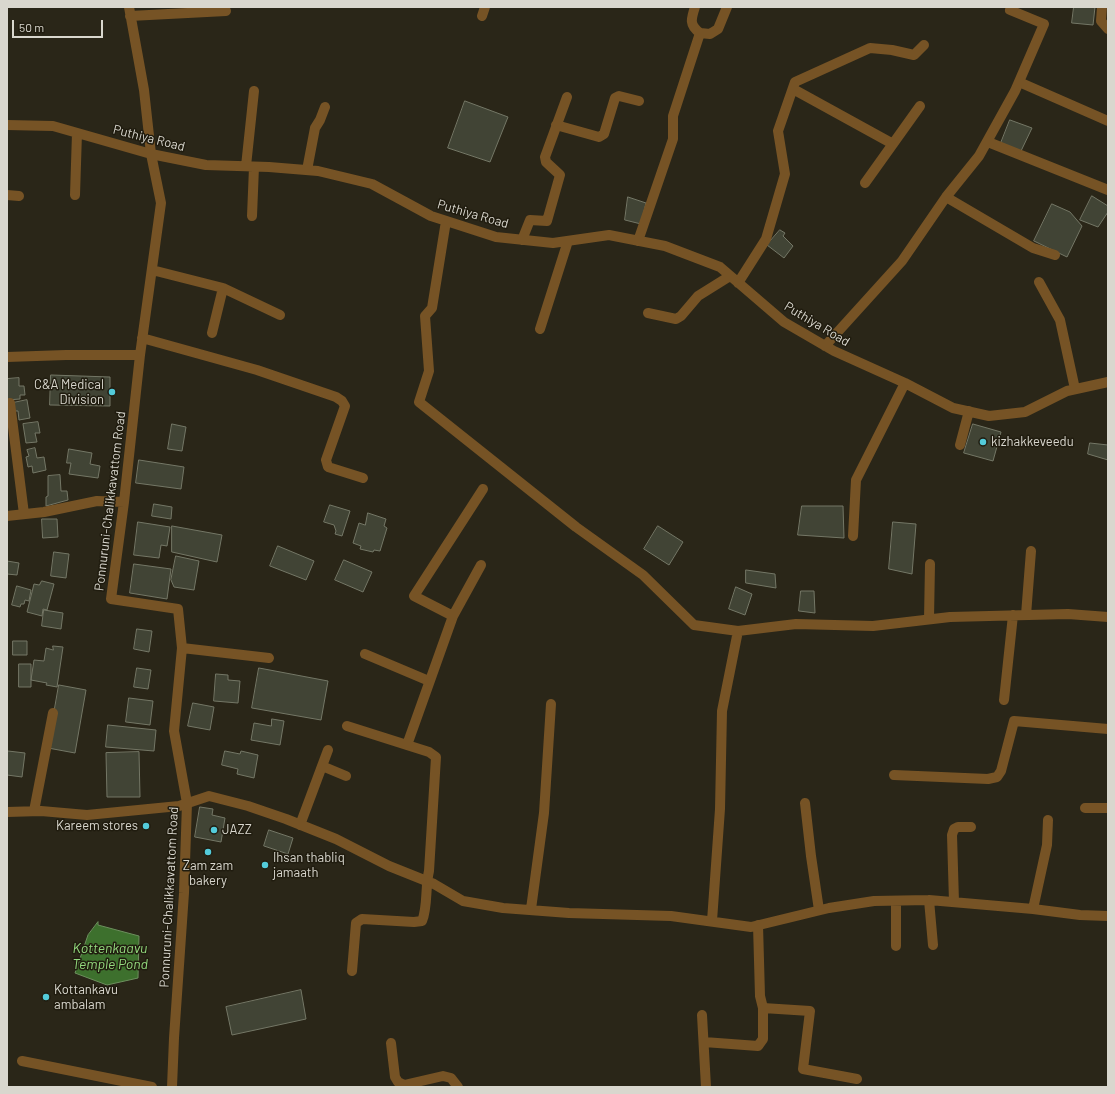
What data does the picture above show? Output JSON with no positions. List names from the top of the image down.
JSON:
{
  "streets": {
    "street": ["Puthiya Road", "Ponnuruni-Chalikkavattom Road"]
  },
  "crossings": [
    ["Puthiya Road", "Ponnuruni-Chalikkavattom Road"]
  ],
  "water": ["Kottenkaavu Temple Pond"],
  "places": [
    "C&A Medical Division",
    "kizhakkeveedu",
    "Kareem stores",
    "JAZZ",
    "Zam zam bakery",
    "Ihsan thabliq jamaath",
    "Kottankavu ambalam"
  ],
  "scale_bar": "50 m"
}
